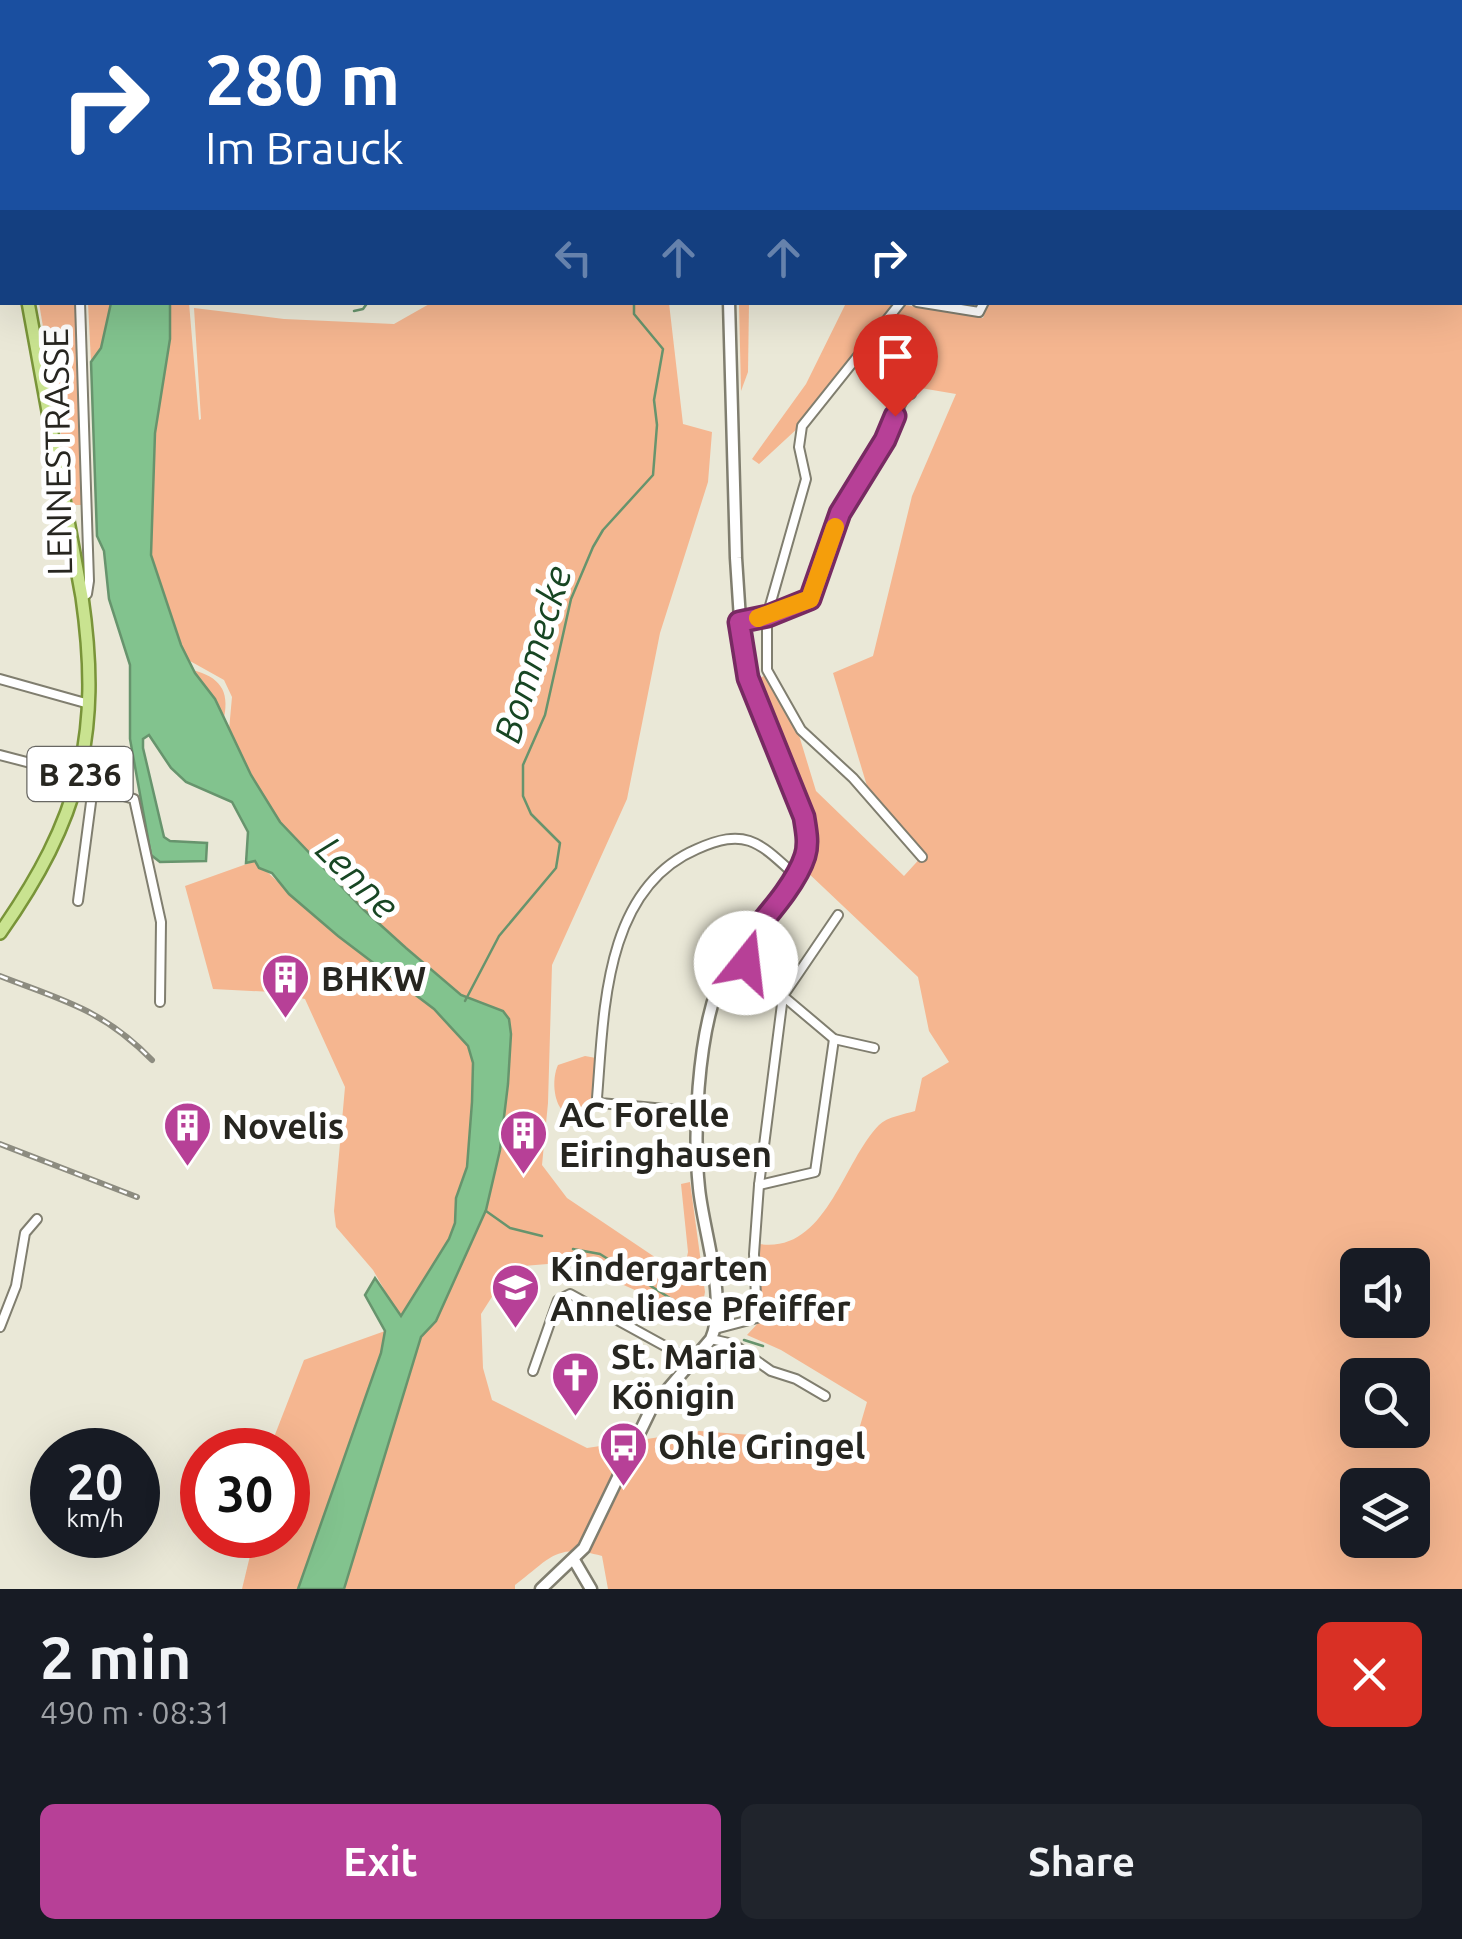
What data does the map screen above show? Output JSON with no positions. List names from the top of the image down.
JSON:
{
  "streets": {
    "main road": ["LENNESTRASSE", "B 236"]
  },
  "water": ["Bommecke", "Lenne"],
  "places": {
    "building": ["BHKW", "Novelis", "AC Forelle Eiringhausen"],
    "school or university": ["Kindergarten Anneliese Pfeiffer"],
    "church": ["St. Maria Königin"],
    "bus stop": ["Ohle Gringel"]
  },
  "page": {
    "turn": ["280 m", "Im Brauck"],
    "speed": "20 km/h",
    "limit": "30",
    "heading": ["2 min", "490 m · 08:31"],
    "buttons": ["Exit", "Share"]
  }
}
